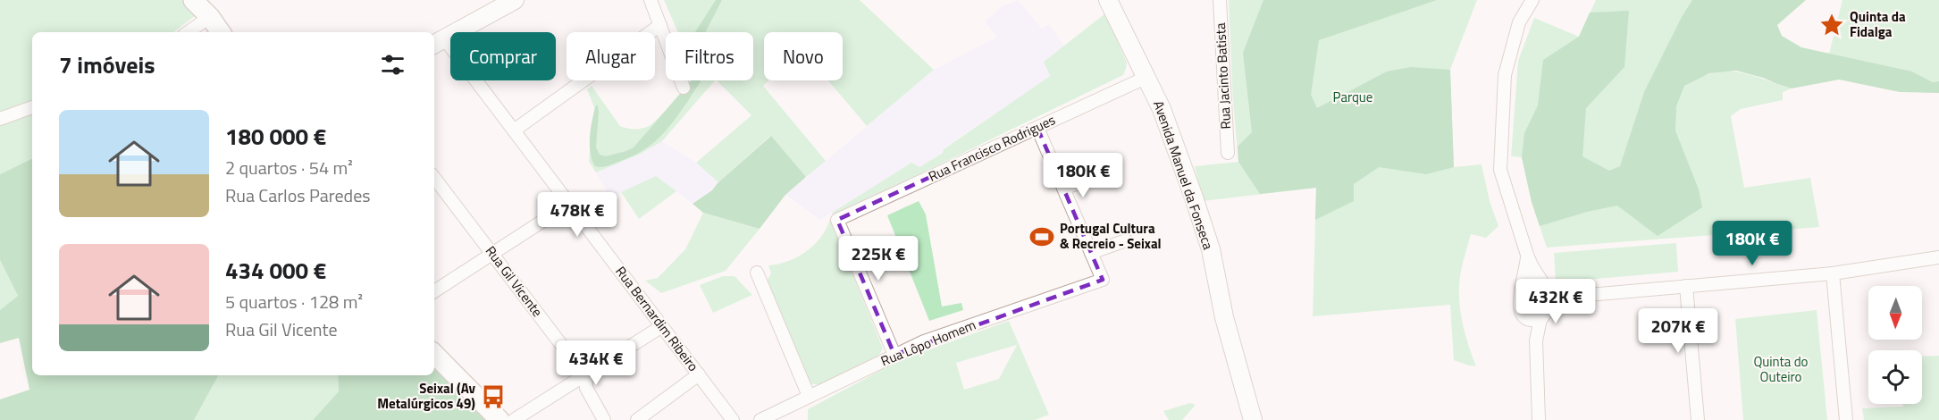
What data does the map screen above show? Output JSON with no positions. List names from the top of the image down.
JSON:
{
  "streets": {
    "street": [
      "Rua Jacinto Batista",
      "Rua Francisco Rodrigues",
      "Avenida Manuel da Fonseca",
      "Rua Gil Vicente",
      "Rua Bernardim Ribeiro",
      "Rua Lôpo Homem"
    ]
  },
  "crossings": [
    ["Rua Francisco Rodrigues", "Avenida Manuel da Fonseca"],
    ["Rua Francisco Rodrigues", "Rua Lôpo Homem"]
  ],
  "parks": ["Parque", "Quinta do Outeiro"],
  "places": {
    "place": ["Quinta da Fidalga"],
    "sports": ["Portugal Cultura & Recreio - Seixal"],
    "bus stop": ["Seixal (Av Metalúrgicos 49)"]
  },
  "north": "bottom",
  "page": {
    "chip": [
      "Comprar",
      "Alugar",
      "Filtros",
      "Novo"
    ],
    "heading": "7 imóveis",
    "list": [
      {
        "name": "180 000 €",
        "note": "2 quartos · 54 m² · Rua Carlos Paredes"
      },
      {
        "name": "434 000 €",
        "note": "5 quartos · 128 m² · Rua Gil Vicente"
      }
    ],
    "price": [
      "180K €",
      "478K €",
      "180K €",
      "225K €",
      "432K €",
      "207K €",
      "434K €"
    ]
  }
}
